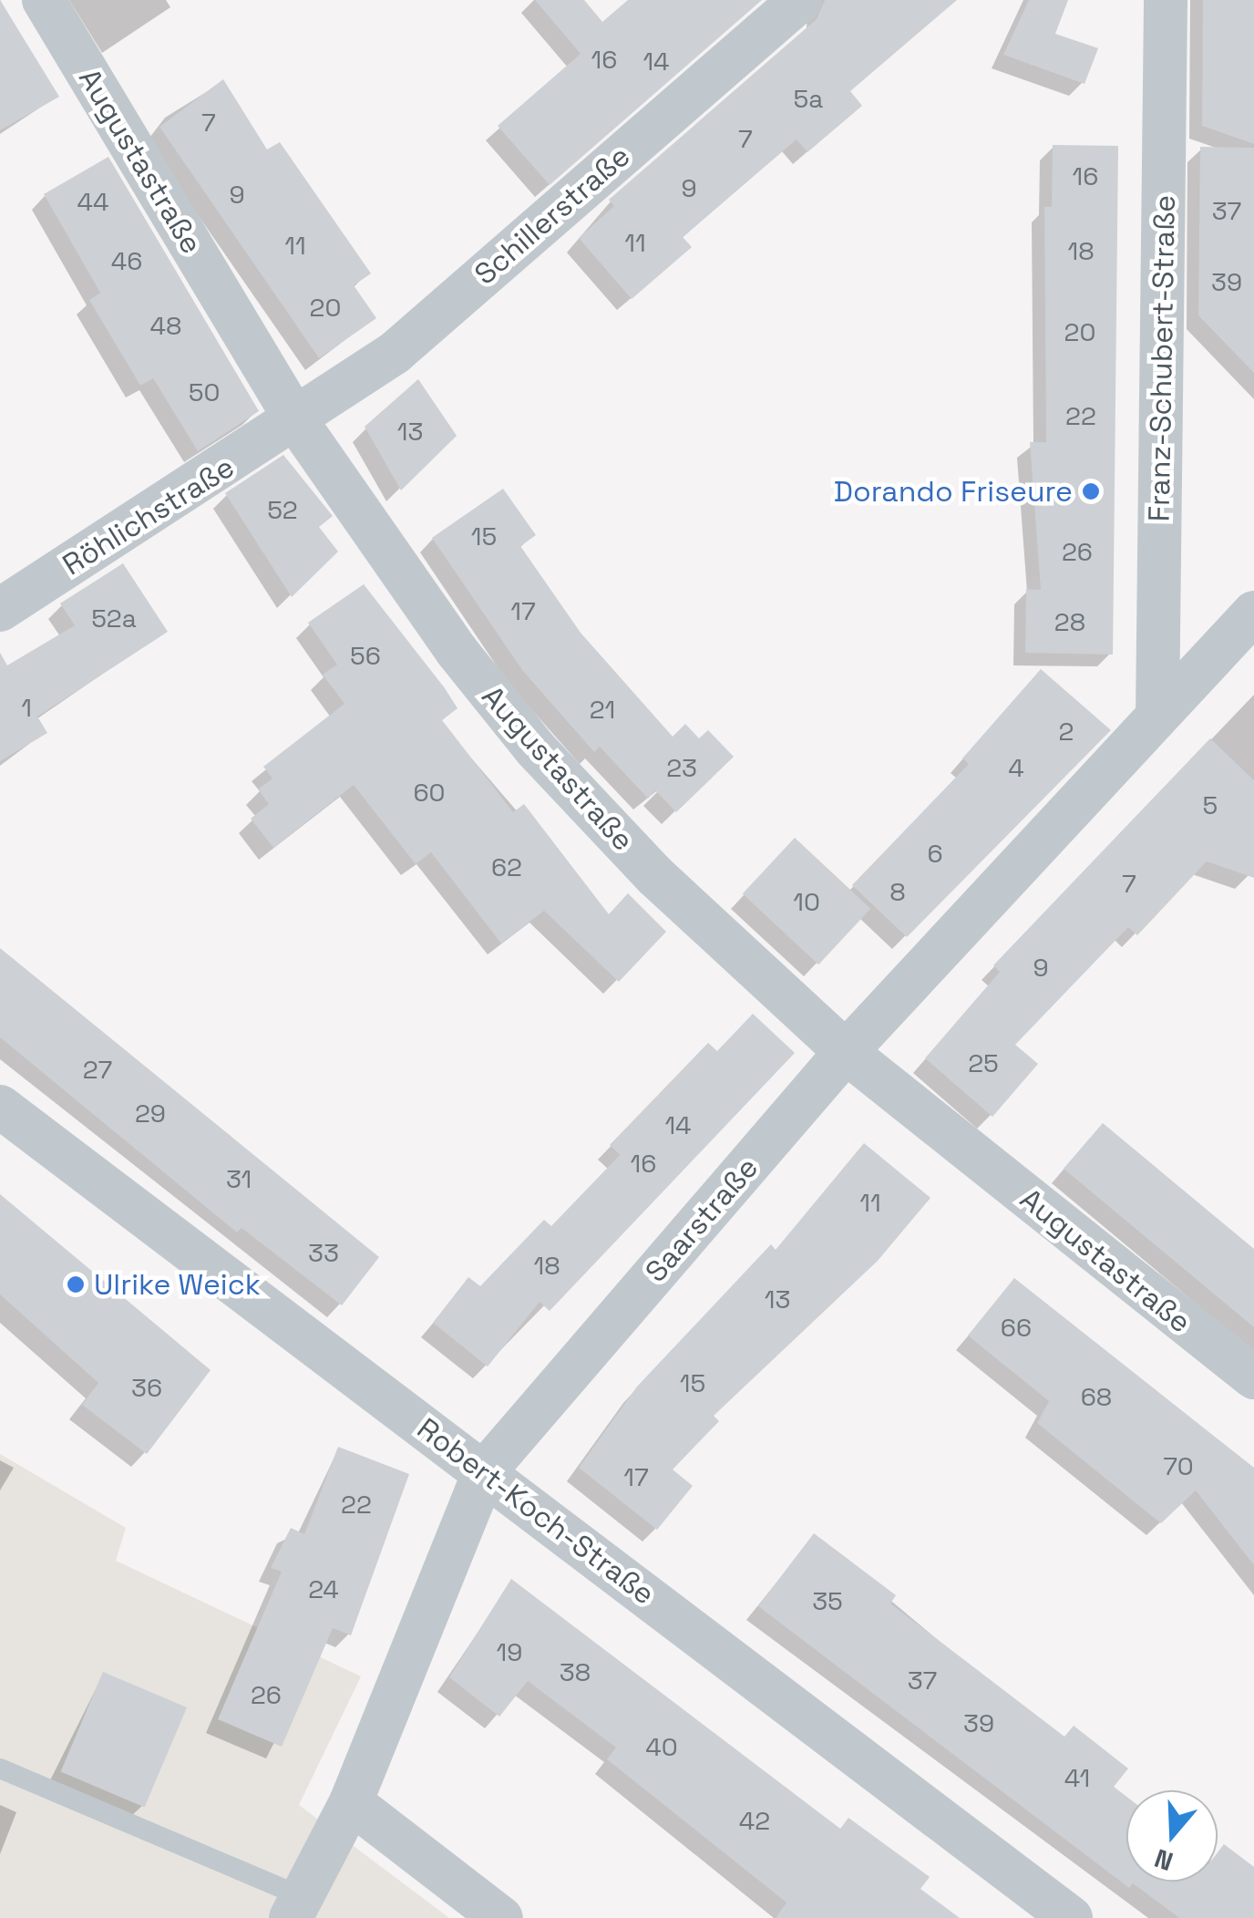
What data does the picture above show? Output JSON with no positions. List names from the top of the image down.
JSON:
{
  "streets": {
    "street": [
      "Augustastraße",
      "Schillerstraße",
      "Franz-Schubert-Straße",
      "Röhlichstraße",
      "Saarstraße",
      "Robert-Koch-Straße"
    ]
  },
  "crossings": [
    ["Augustastraße", "Schillerstraße"],
    ["Augustastraße", "Röhlichstraße"],
    ["Augustastraße", "Saarstraße"],
    ["Schillerstraße", "Röhlichstraße"],
    ["Franz-Schubert-Straße", "Saarstraße"],
    ["Saarstraße", "Robert-Koch-Straße"]
  ],
  "places": ["Dorando Friseure", "Ulrike Weick"],
  "house_numbers": [
    "16",
    "14",
    "5a",
    "7",
    "7",
    "16",
    "9",
    "9",
    "44",
    "37",
    "11",
    "11",
    "18",
    "46",
    "39",
    "20",
    "48",
    "20",
    "50",
    "22",
    "13",
    "52",
    "15",
    "26",
    "17",
    "52a",
    "28",
    "56",
    "1",
    "21",
    "2",
    "23",
    "4",
    "60",
    "5",
    "6",
    "62",
    "7",
    "8",
    "10",
    "9",
    "25",
    "27",
    "29",
    "14",
    "16",
    "31",
    "11",
    "33",
    "18",
    "13",
    "66",
    "15",
    "36",
    "68",
    "70",
    "17",
    "22",
    "24",
    "35",
    "19",
    "38",
    "37",
    "26",
    "39",
    "40",
    "41",
    "42"
  ],
  "north": "bottom"
}
